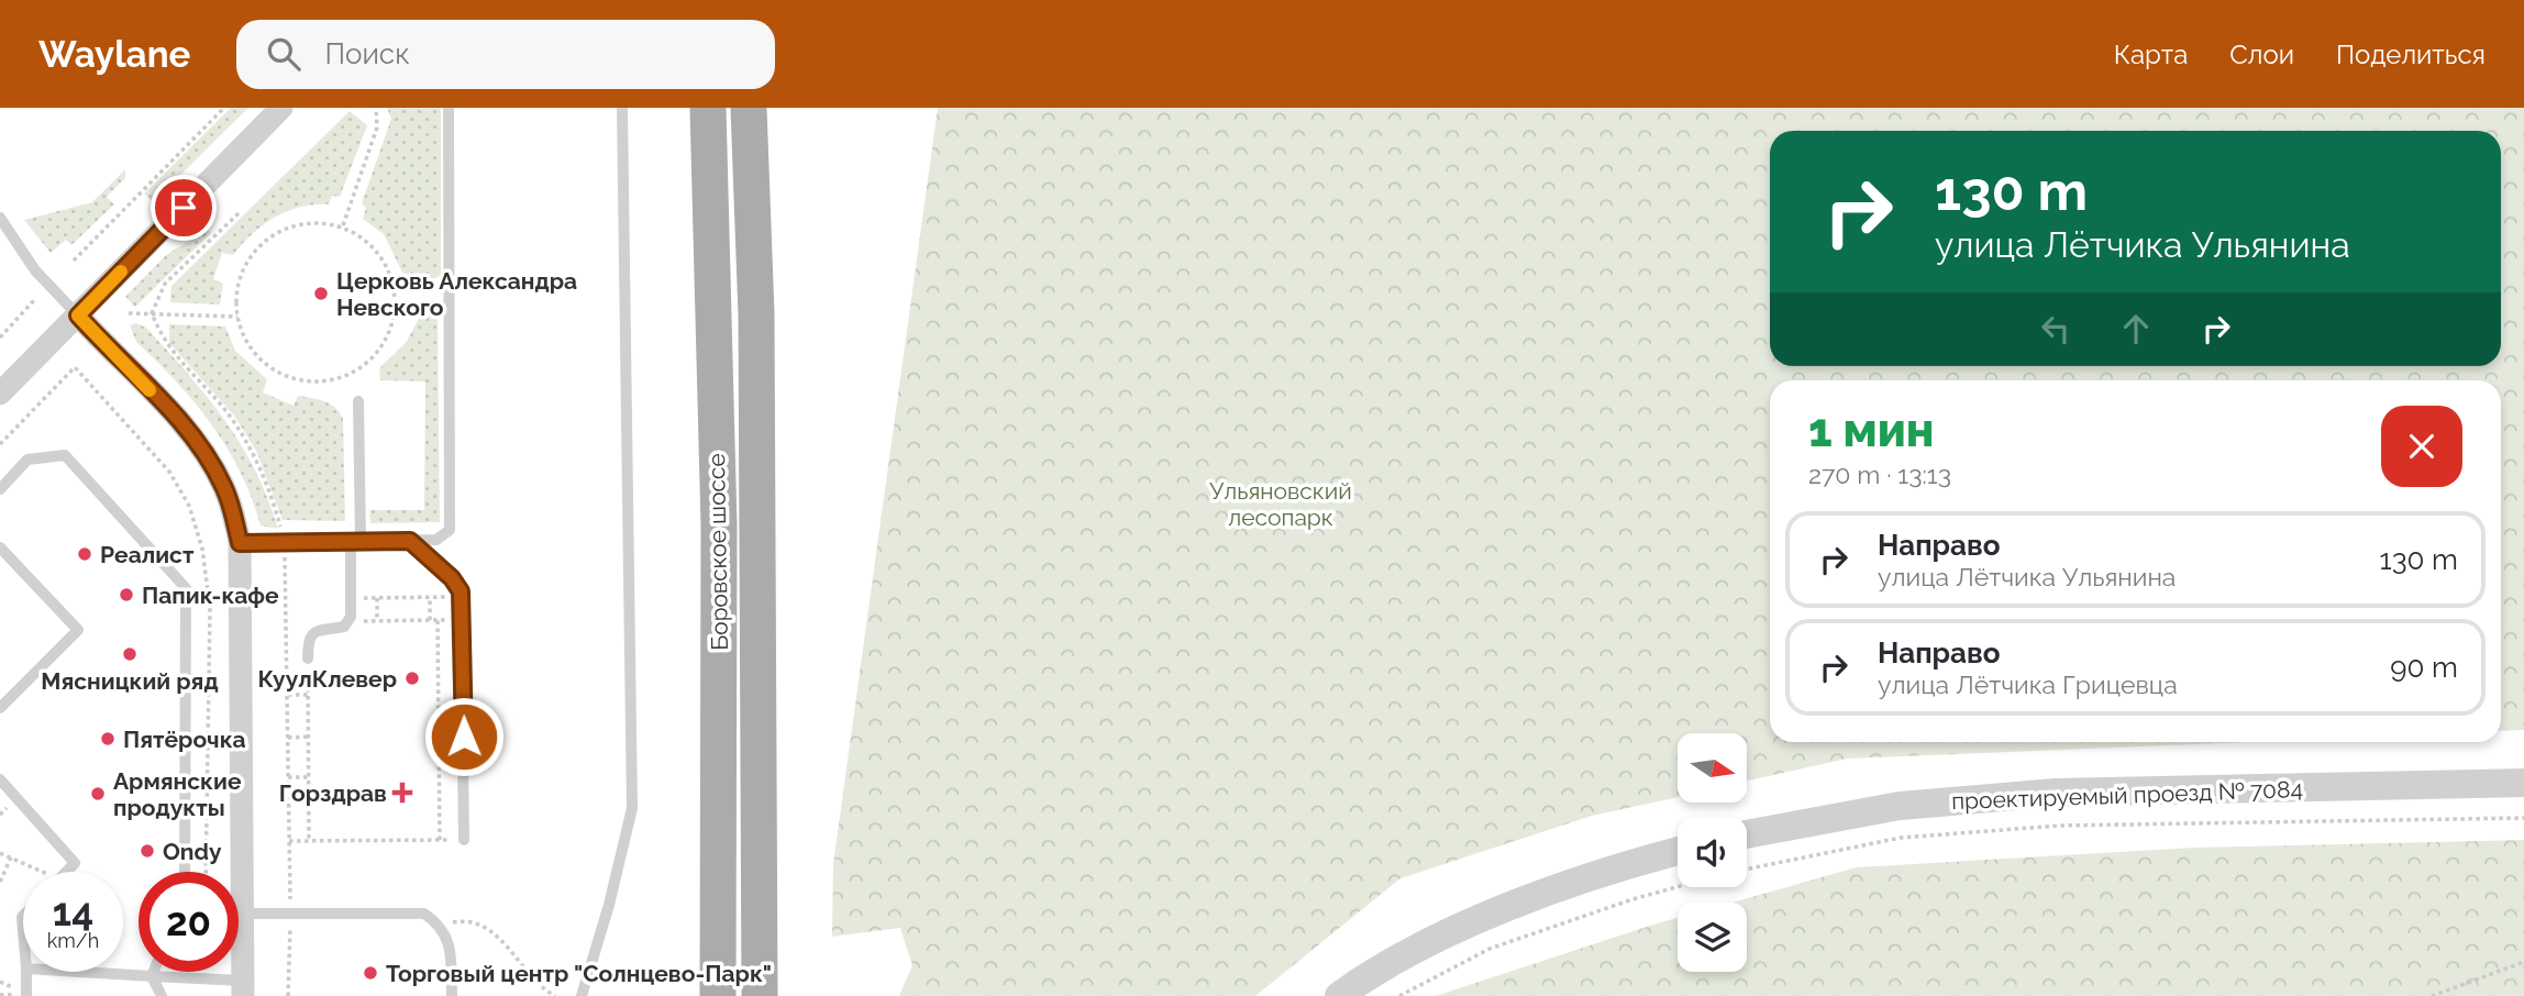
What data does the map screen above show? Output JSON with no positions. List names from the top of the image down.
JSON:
{
  "streets": {
    "main road": ["Боровское шоссе"],
    "street": ["проектируемый проезд № 7084"]
  },
  "parks": ["Ульяновский лесопарк"],
  "places": {
    "other": [
      "Церковь Александра Невского",
      "Реалист",
      "Папик-кафе",
      "Мясницкий ряд",
      "КуулКлевер",
      "Пятёрочка",
      "Армянские продукты",
      "Ondy",
      "Торговый центр \"Солнцево-Парк\""
    ],
    "health": ["Горздрав"]
  },
  "north": "right",
  "page": {
    "header": "Waylane",
    "search": "Поиск",
    "nav": ["Карта", "Слои", "Поделиться"],
    "turn": ["130 m", "улица Лётчика Ульянина"],
    "heading": ["1 мин", "270 m · 13:13"],
    "list": [
      {
        "name": "Направо",
        "note": "улица Лётчика Ульянина",
        "value": "130 m"
      },
      {
        "name": "Направо",
        "note": "улица Лётчика Грицевца",
        "value": "90 m"
      }
    ],
    "speed": "14 km/h",
    "limit": "20"
  }
}
